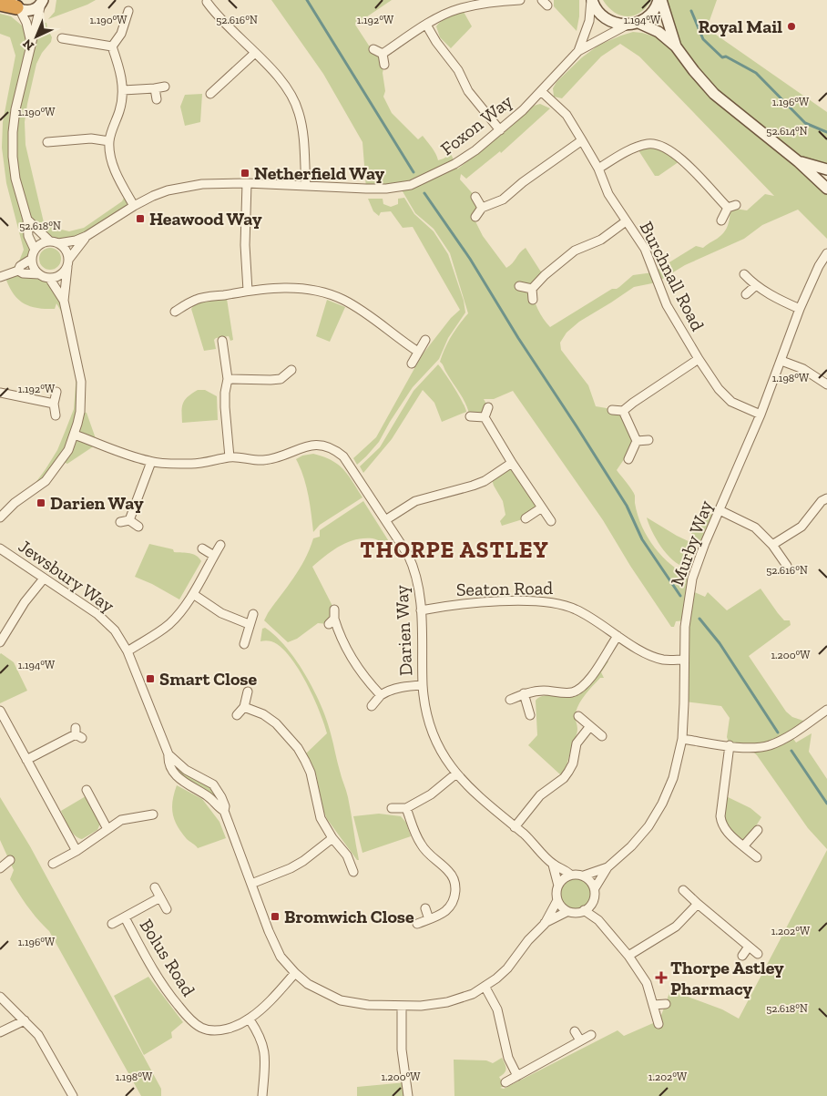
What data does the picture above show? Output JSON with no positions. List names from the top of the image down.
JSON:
{
  "streets": {
    "street": [
      "Foxon Way",
      "Burchnall Road",
      "Murby Way",
      "Jewsbury Way",
      "Seaton Road",
      "Darien Way",
      "Bolus Road"
    ]
  },
  "crossings": [
    ["Foxon Way", "Burchnall Road"],
    ["Burchnall Road", "Murby Way"],
    ["Murby Way", "Jewsbury Way"],
    ["Murby Way", "Seaton Road"],
    ["Murby Way", "Darien Way"],
    ["Jewsbury Way", "Darien Way"],
    ["Jewsbury Way", "Bolus Road"],
    ["Seaton Road", "Darien Way"]
  ],
  "districts": ["THORPE ASTLEY"],
  "places": {
    "other": ["Royal Mail"],
    "transit": [
      "Netherfield Way",
      "Heawood Way",
      "Darien Way",
      "Smart Close",
      "Bromwich Close"
    ],
    "health": ["Thorpe Astley Pharmacy"]
  },
  "north": "bottom left",
  "coordinates": [
    "52.616°N",
    "1.194°W",
    "1.190°W",
    "1.192°W",
    "1.196°W",
    "52.614°N",
    "52.618°N",
    "1.198°W",
    "1.200°W",
    "1.202°W"
  ]
}
